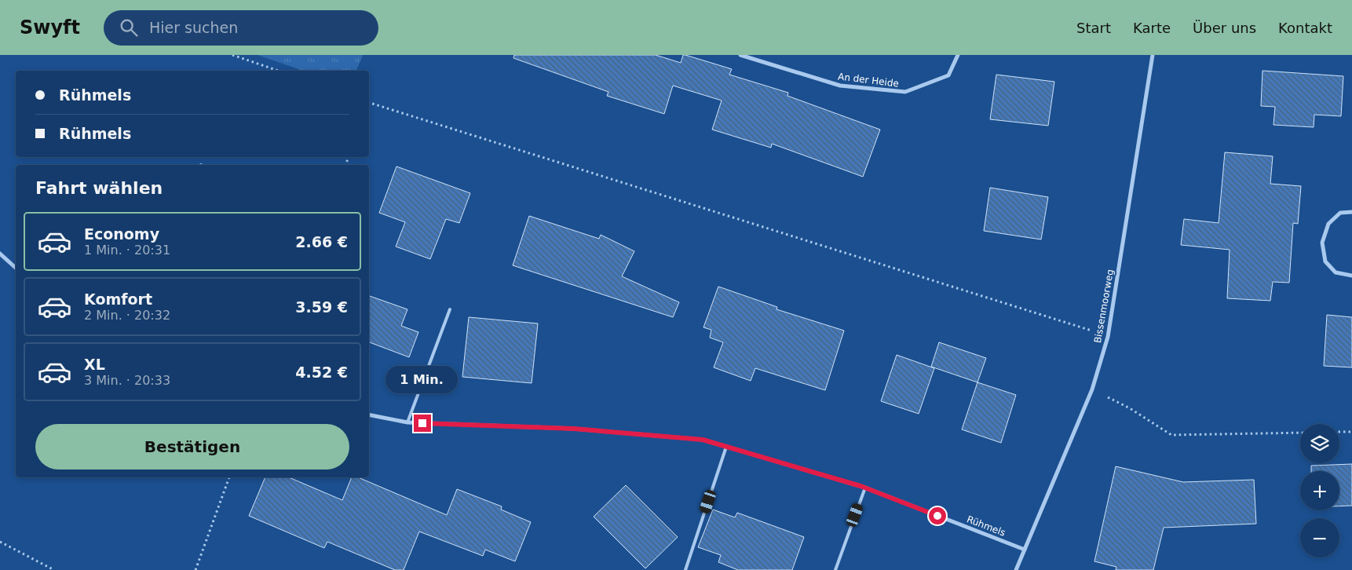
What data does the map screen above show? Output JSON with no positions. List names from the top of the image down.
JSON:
{
  "streets": {
    "street": ["An der Heide", "Bissenmoorweg", "Rühmels"]
  },
  "crossings": [
    ["Bissenmoorweg", "Rühmels"]
  ],
  "page": {
    "header": "Swyft",
    "search": "Hier suchen",
    "nav": [
      "Start",
      "Karte",
      "Über uns",
      "Kontakt"
    ],
    "banner": ["Rühmels", "Rühmels"],
    "heading": "Fahrt wählen",
    "list": [
      {
        "name": "Economy",
        "note": "1 Min. · 20:31",
        "value": "2.66 €"
      },
      {
        "name": "Komfort",
        "note": "2 Min. · 20:32",
        "value": "3.59 €"
      },
      {
        "name": "XL",
        "note": "3 Min. · 20:33",
        "value": "4.52 €"
      }
    ],
    "bubble": "1 Min.",
    "buttons": "Bestätigen",
    "map_buttons": ["+", "−"]
  }
}
